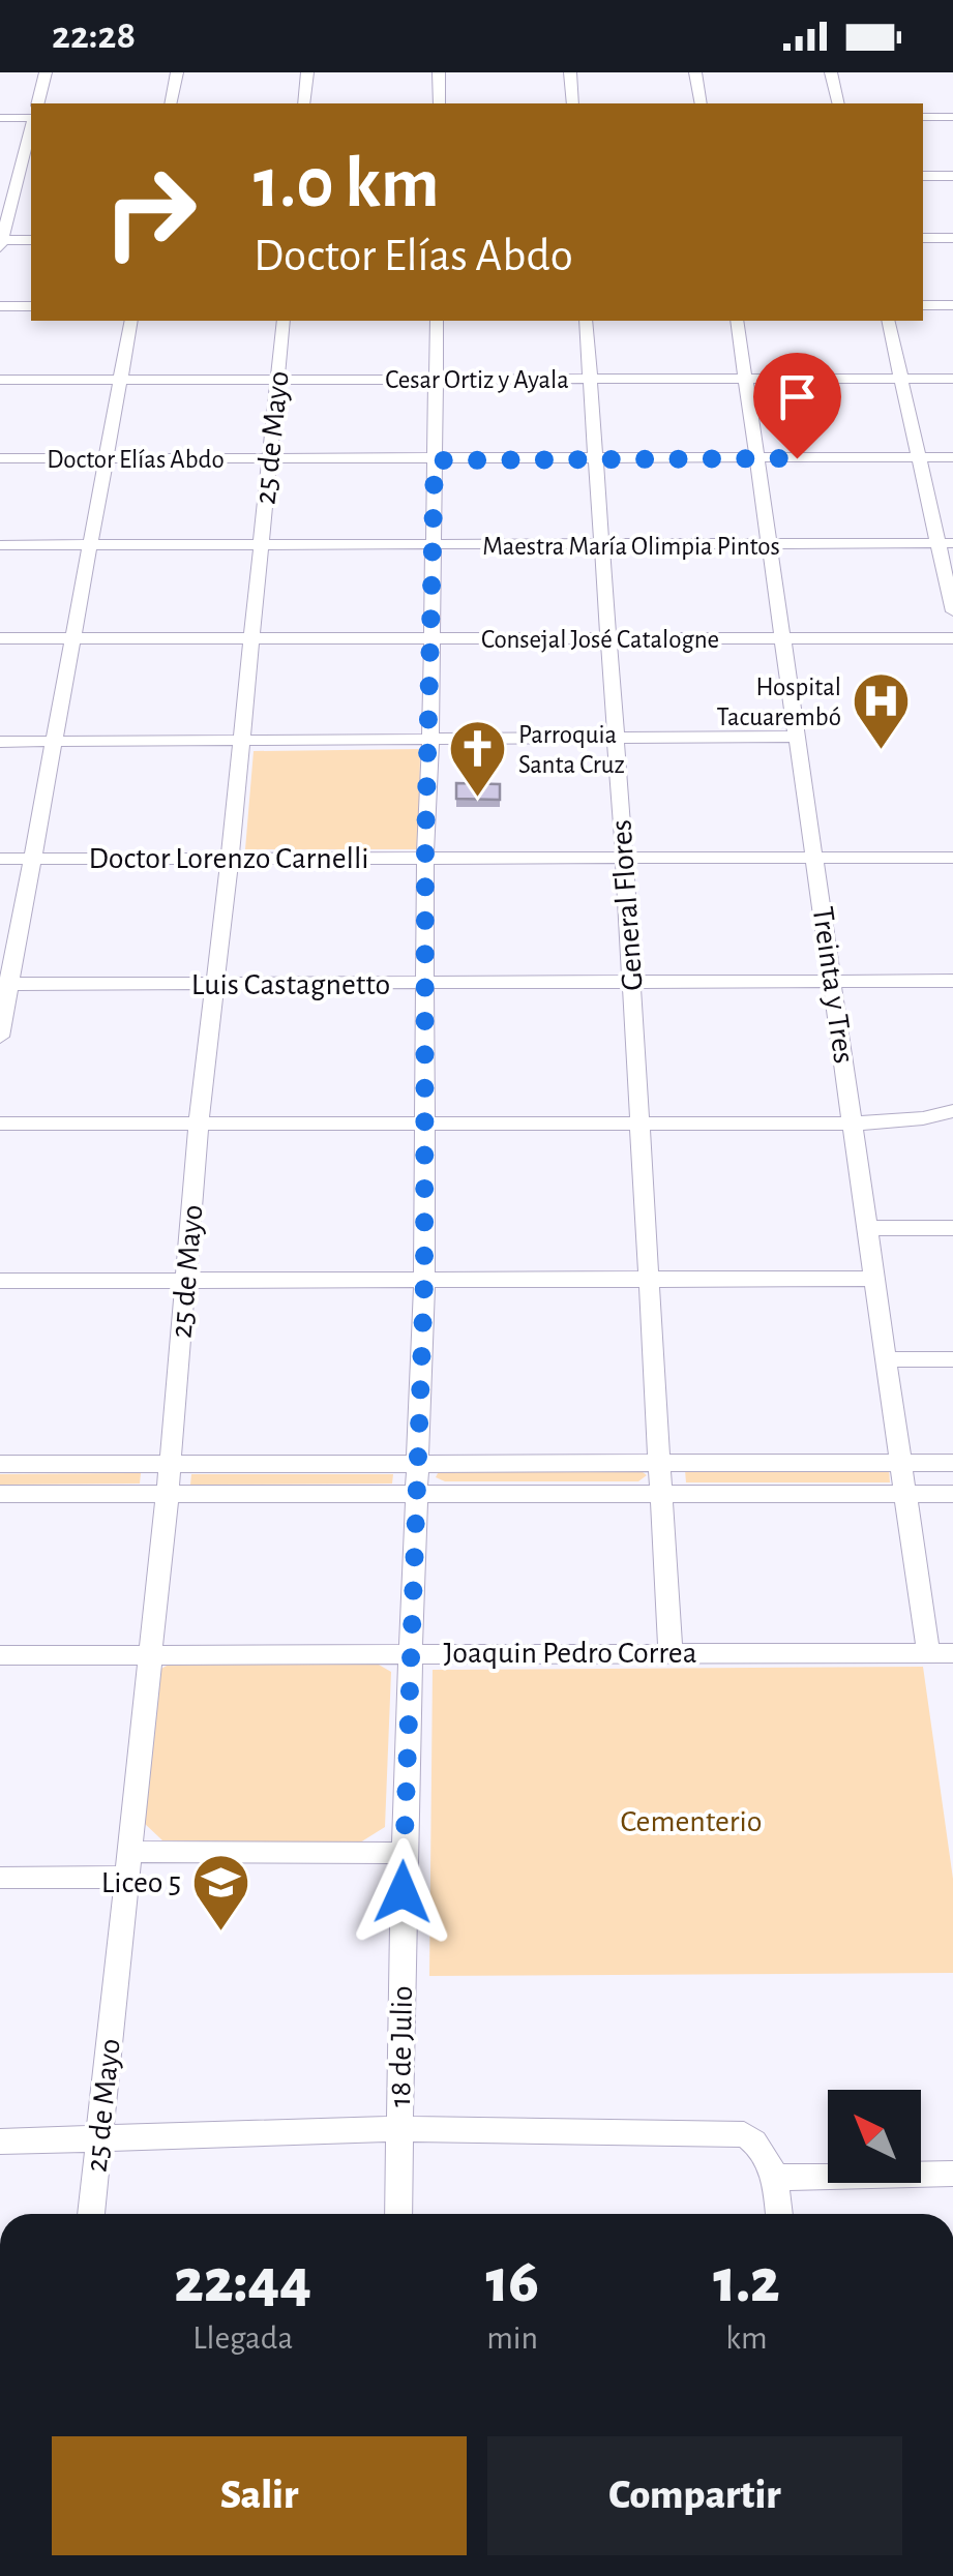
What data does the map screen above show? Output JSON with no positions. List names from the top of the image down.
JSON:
{
  "streets": {
    "street": [
      "Cesar Ortiz y Ayala",
      "25 de Mayo",
      "Doctor Elías Abdo",
      "Maestra María Olimpia Pintos",
      "Consejal José Catalogne",
      "Doctor Lorenzo Carnelli",
      "General Flores",
      "Luis Castagnetto",
      "Treinta y Tres",
      "Joaquin Pedro Correa",
      "18 de Julio"
    ]
  },
  "crossings": [
    ["Cesar Ortiz y Ayala", "25 de Mayo"],
    ["Cesar Ortiz y Ayala", "General Flores"],
    ["Cesar Ortiz y Ayala", "Treinta y Tres"],
    ["Cesar Ortiz y Ayala", "18 de Julio"],
    ["25 de Mayo", "Doctor Elías Abdo"],
    ["25 de Mayo", "Maestra María Olimpia Pintos"],
    ["25 de Mayo", "Consejal José Catalogne"],
    ["25 de Mayo", "Doctor Lorenzo Carnelli"],
    ["25 de Mayo", "Luis Castagnetto"],
    ["25 de Mayo", "Joaquin Pedro Correa"],
    ["Doctor Elías Abdo", "General Flores"],
    ["Doctor Elías Abdo", "Treinta y Tres"],
    ["Doctor Elías Abdo", "18 de Julio"],
    ["Maestra María Olimpia Pintos", "General Flores"],
    ["Maestra María Olimpia Pintos", "Treinta y Tres"],
    ["Maestra María Olimpia Pintos", "18 de Julio"],
    ["Consejal José Catalogne", "General Flores"],
    ["Consejal José Catalogne", "Treinta y Tres"],
    ["Consejal José Catalogne", "18 de Julio"],
    ["Doctor Lorenzo Carnelli", "General Flores"],
    ["Doctor Lorenzo Carnelli", "Treinta y Tres"],
    ["Doctor Lorenzo Carnelli", "18 de Julio"],
    ["General Flores", "Luis Castagnetto"],
    ["General Flores", "Joaquin Pedro Correa"],
    ["Luis Castagnetto", "Treinta y Tres"],
    ["Luis Castagnetto", "18 de Julio"],
    ["Treinta y Tres", "Joaquin Pedro Correa"],
    ["Joaquin Pedro Correa", "18 de Julio"]
  ],
  "parks": ["Cementerio"],
  "places": {
    "hospital": ["Hospital Tacuarembó"],
    "church": ["Parroquia Santa Cruz"],
    "school or university": ["Liceo 5"]
  },
  "north": "top left",
  "page": {
    "status": "22:28",
    "turn": ["1.0 km", "Doctor Elías Abdo"],
    "eta": [
      "22:44",
      "Llegada",
      "16",
      "min",
      "1.2",
      "km"
    ],
    "buttons": ["Salir", "Compartir"]
  }
}
